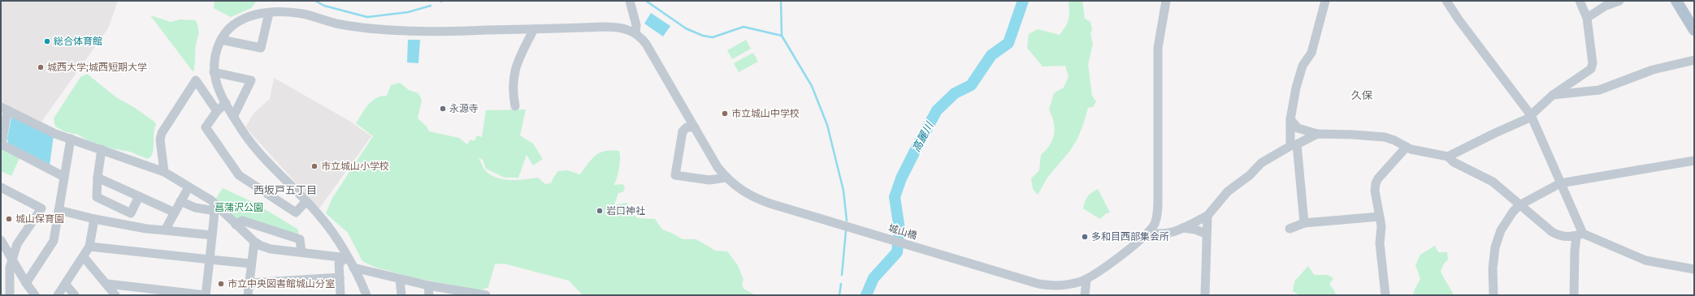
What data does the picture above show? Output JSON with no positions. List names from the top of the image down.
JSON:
{
  "streets": {
    "street": ["城山橋"]
  },
  "districts": ["久保", "西坂戸五丁目"],
  "water": ["高麗川"],
  "parks": ["菖蒲沢公園"],
  "places": [
    "総合体育館",
    "城西大学;城西短期大学",
    "永源寺",
    "市立城山中学校",
    "市立城山小学校",
    "岩口神社",
    "城山保育園",
    "多和目西部集会所",
    "市立中央図書館城山分室"
  ]
}
